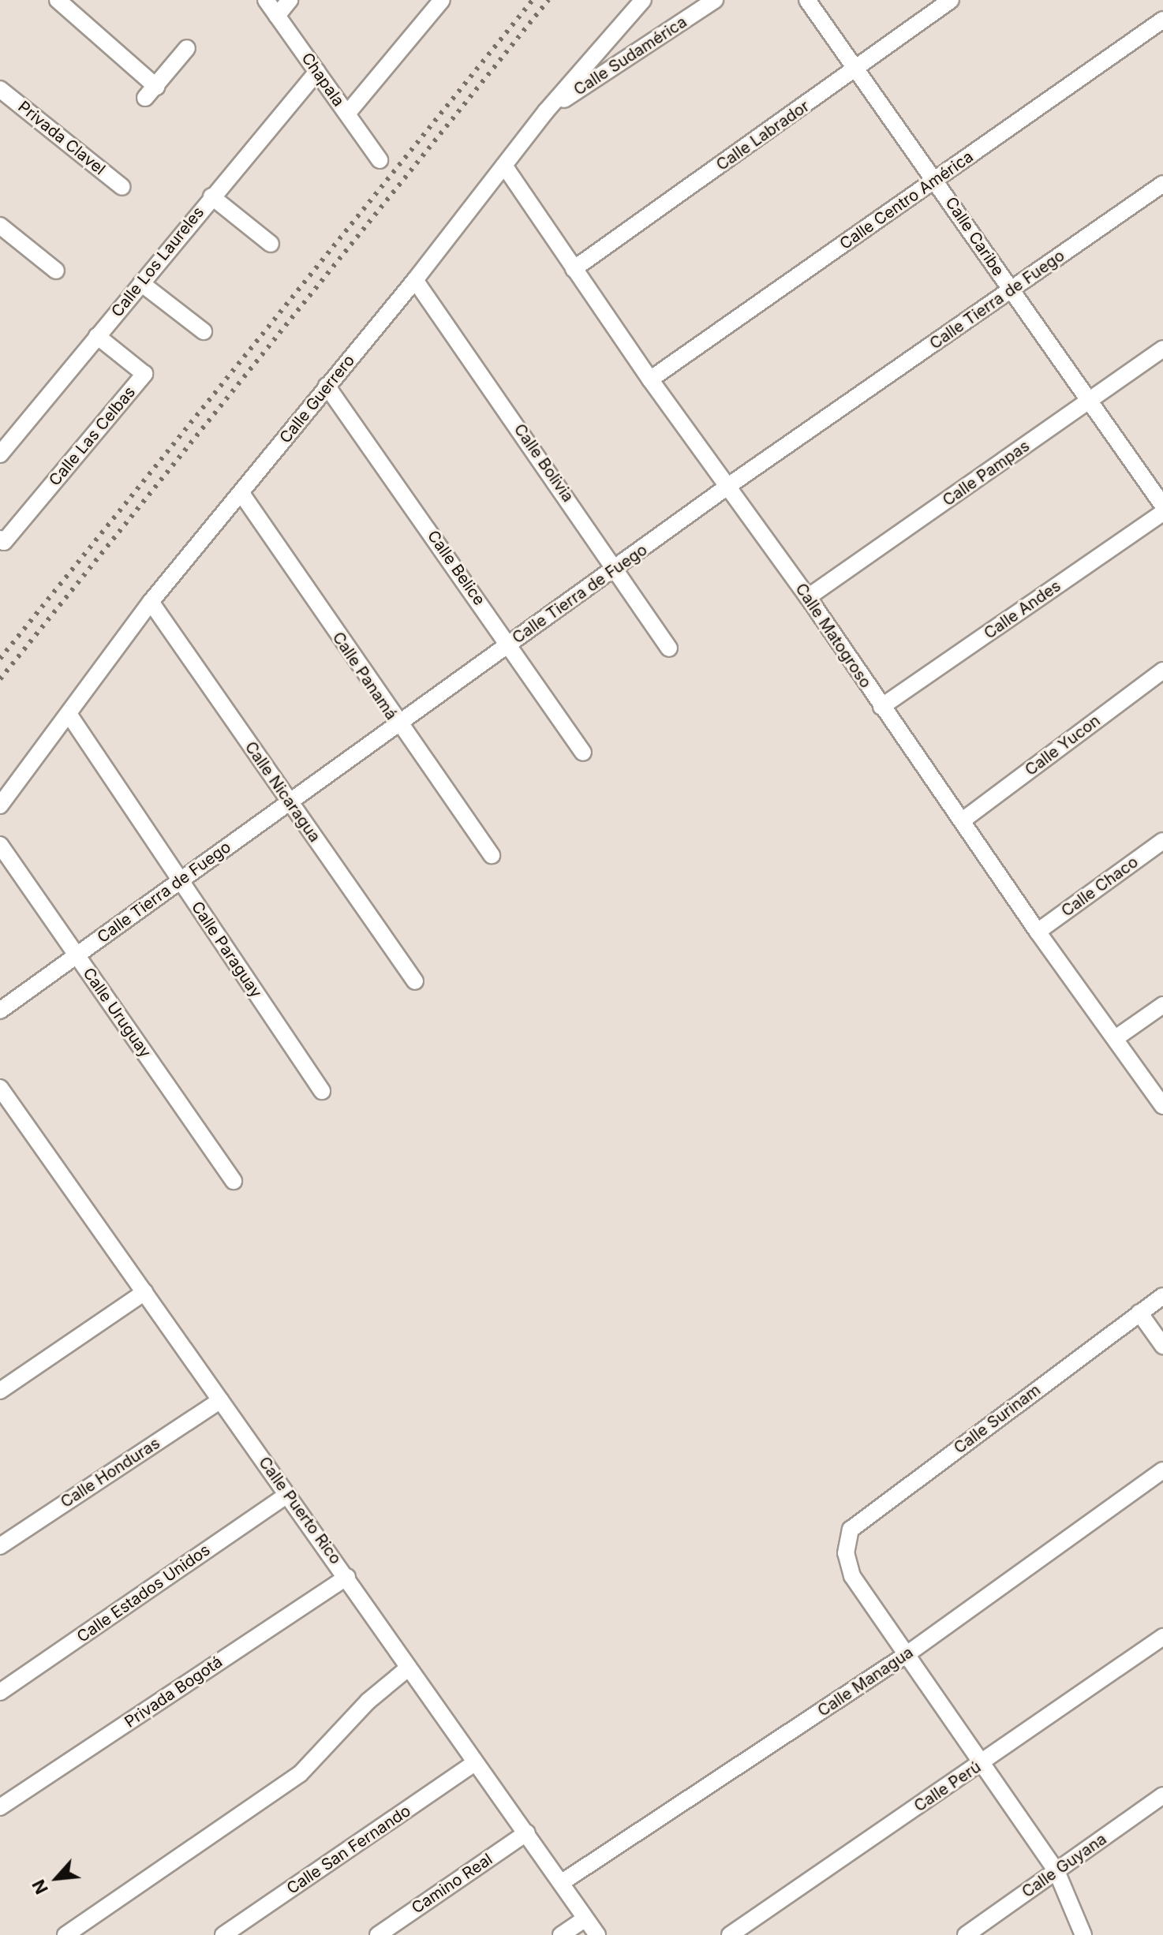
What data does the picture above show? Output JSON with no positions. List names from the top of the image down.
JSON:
{
  "streets": {
    "street": [
      "Calle Sudamérica",
      "Chapala",
      "Calle Labrador",
      "Privada Clavel",
      "Calle Centro América",
      "Calle Caribe",
      "Calle Los Laureles",
      "Calle Tierra de Fuego",
      "Calle Guerrero",
      "Calle Las Celbas",
      "Calle Bolivia",
      "Calle Pampas",
      "Calle Belice",
      "Calle Andes",
      "Calle Matogroso",
      "Calle Panamá",
      "Calle Yucon",
      "Calle Nicaragua",
      "Calle Chaco",
      "Calle Paraguay",
      "Calle Uruguay",
      "Calle Surinam",
      "Calle Honduras",
      "Calle Puerto Rico",
      "Calle Estados Unidos",
      "Calle Managua",
      "Privada Bogotá",
      "Calle Perú",
      "Calle San Fernando",
      "Calle Guyana",
      "Camino Real"
    ]
  },
  "crossings": [
    ["Calle Sudamérica", "Calle Guerrero"],
    ["Chapala", "Calle Los Laureles"],
    ["Calle Labrador", "Calle Caribe"],
    ["Calle Labrador", "Calle Matogroso"],
    ["Calle Centro América", "Calle Caribe"],
    ["Calle Centro América", "Calle Matogroso"],
    ["Calle Caribe", "Calle Tierra de Fuego"],
    ["Calle Caribe", "Calle Pampas"],
    ["Calle Los Laureles", "Calle Las Celbas"],
    ["Calle Tierra de Fuego", "Calle Bolivia"],
    ["Calle Tierra de Fuego", "Calle Belice"],
    ["Calle Tierra de Fuego", "Calle Matogroso"],
    ["Calle Tierra de Fuego", "Calle Panamá"],
    ["Calle Tierra de Fuego", "Calle Nicaragua"],
    ["Calle Tierra de Fuego", "Calle Paraguay"],
    ["Calle Tierra de Fuego", "Calle Uruguay"],
    ["Calle Guerrero", "Calle Bolivia"],
    ["Calle Guerrero", "Calle Belice"],
    ["Calle Guerrero", "Calle Matogroso"],
    ["Calle Guerrero", "Calle Panamá"],
    ["Calle Guerrero", "Calle Nicaragua"],
    ["Calle Guerrero", "Calle Paraguay"],
    ["Calle Pampas", "Calle Matogroso"],
    ["Calle Andes", "Calle Matogroso"],
    ["Calle Matogroso", "Calle Yucon"],
    ["Calle Matogroso", "Calle Chaco"],
    ["Calle Surinam", "Calle Managua"],
    ["Calle Honduras", "Calle Puerto Rico"],
    ["Calle Puerto Rico", "Calle Estados Unidos"],
    ["Calle Puerto Rico", "Calle Managua"],
    ["Calle Puerto Rico", "Privada Bogotá"],
    ["Calle Puerto Rico", "Calle San Fernando"],
    ["Calle Puerto Rico", "Camino Real"]
  ],
  "north": "bottom left"
}
